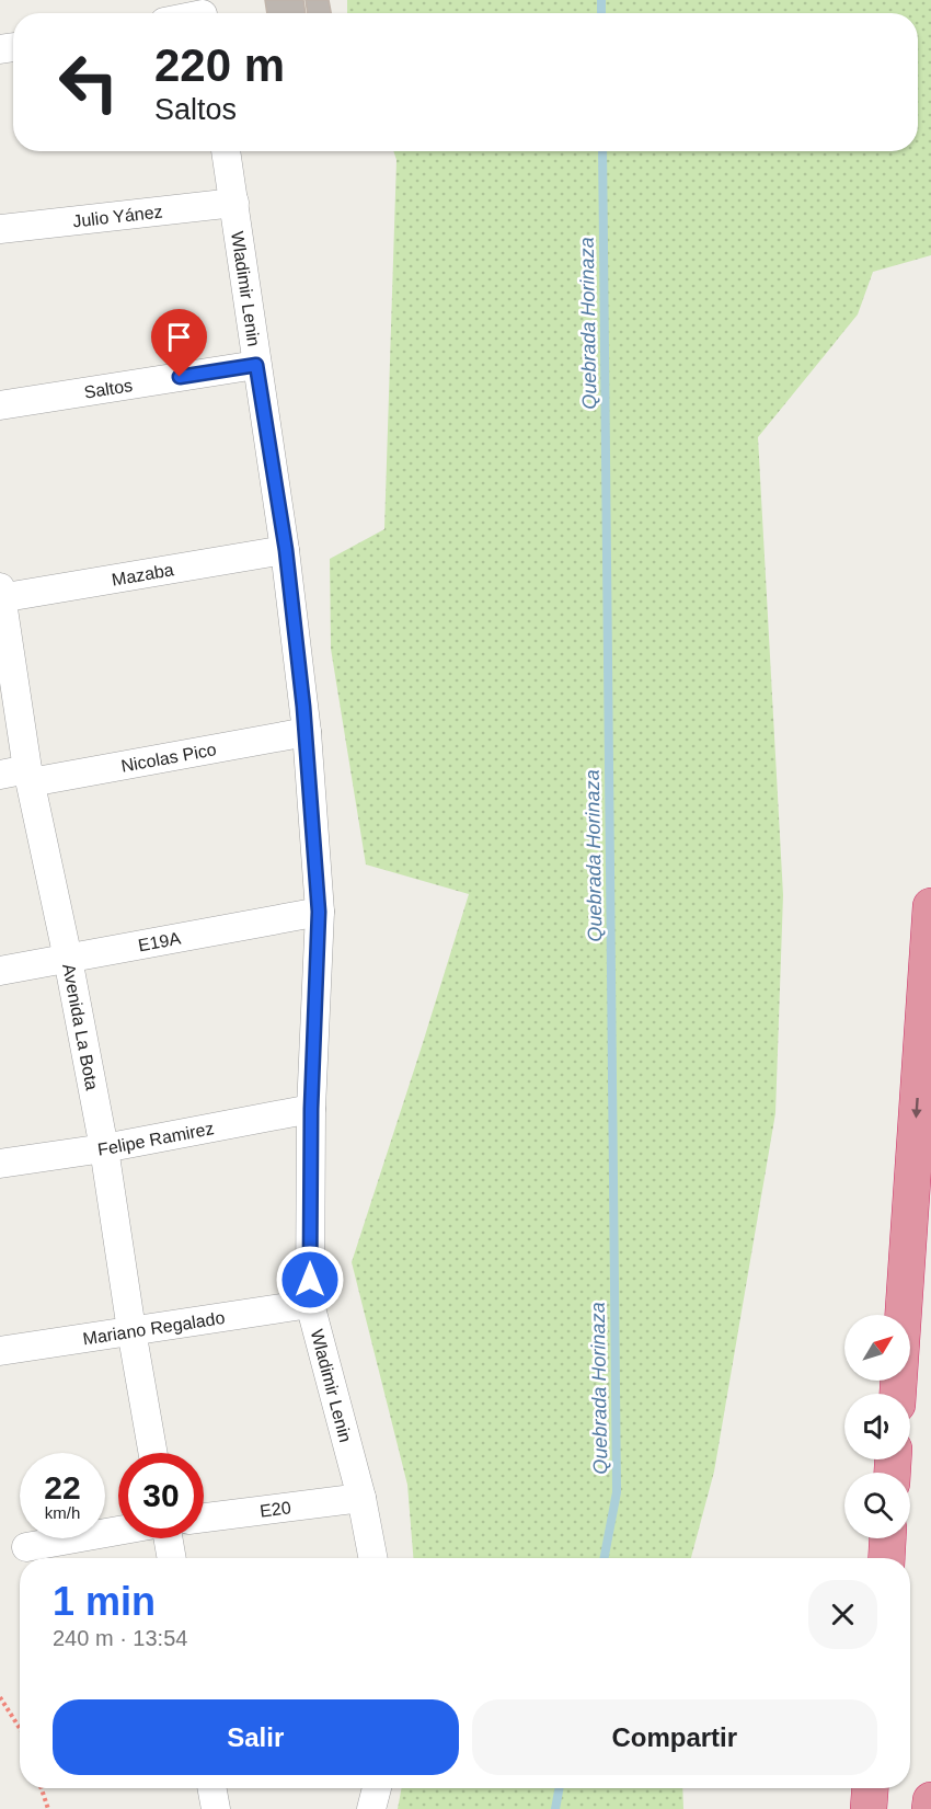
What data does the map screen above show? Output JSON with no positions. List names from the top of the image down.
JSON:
{
  "streets": {
    "street": [
      "Julio Yánez",
      "Wladimir Lenin",
      "Saltos",
      "Mazaba",
      "Nicolas Pico",
      "E19A",
      "Avenida La Bota",
      "Felipe Ramirez",
      "Mariano Regalado",
      "E20"
    ]
  },
  "crossings": [
    ["Julio Yánez", "Wladimir Lenin"],
    ["Wladimir Lenin", "Saltos"],
    ["Wladimir Lenin", "Mazaba"],
    ["Wladimir Lenin", "Nicolas Pico"],
    ["Wladimir Lenin", "E19A"],
    ["Wladimir Lenin", "Felipe Ramirez"],
    ["Wladimir Lenin", "Mariano Regalado"],
    ["Wladimir Lenin", "E20"],
    ["Mazaba", "Avenida La Bota"],
    ["Nicolas Pico", "Avenida La Bota"],
    ["E19A", "Avenida La Bota"],
    ["Avenida La Bota", "Felipe Ramirez"],
    ["Avenida La Bota", "Mariano Regalado"]
  ],
  "water": ["Quebrada Horinaza"],
  "north": "top right",
  "page": {
    "turn": ["220 m", "Saltos"],
    "speed": "22 km/h",
    "limit": "30",
    "heading": ["1 min", "240 m · 13:54"],
    "buttons": ["Salir", "Compartir"]
  }
}
